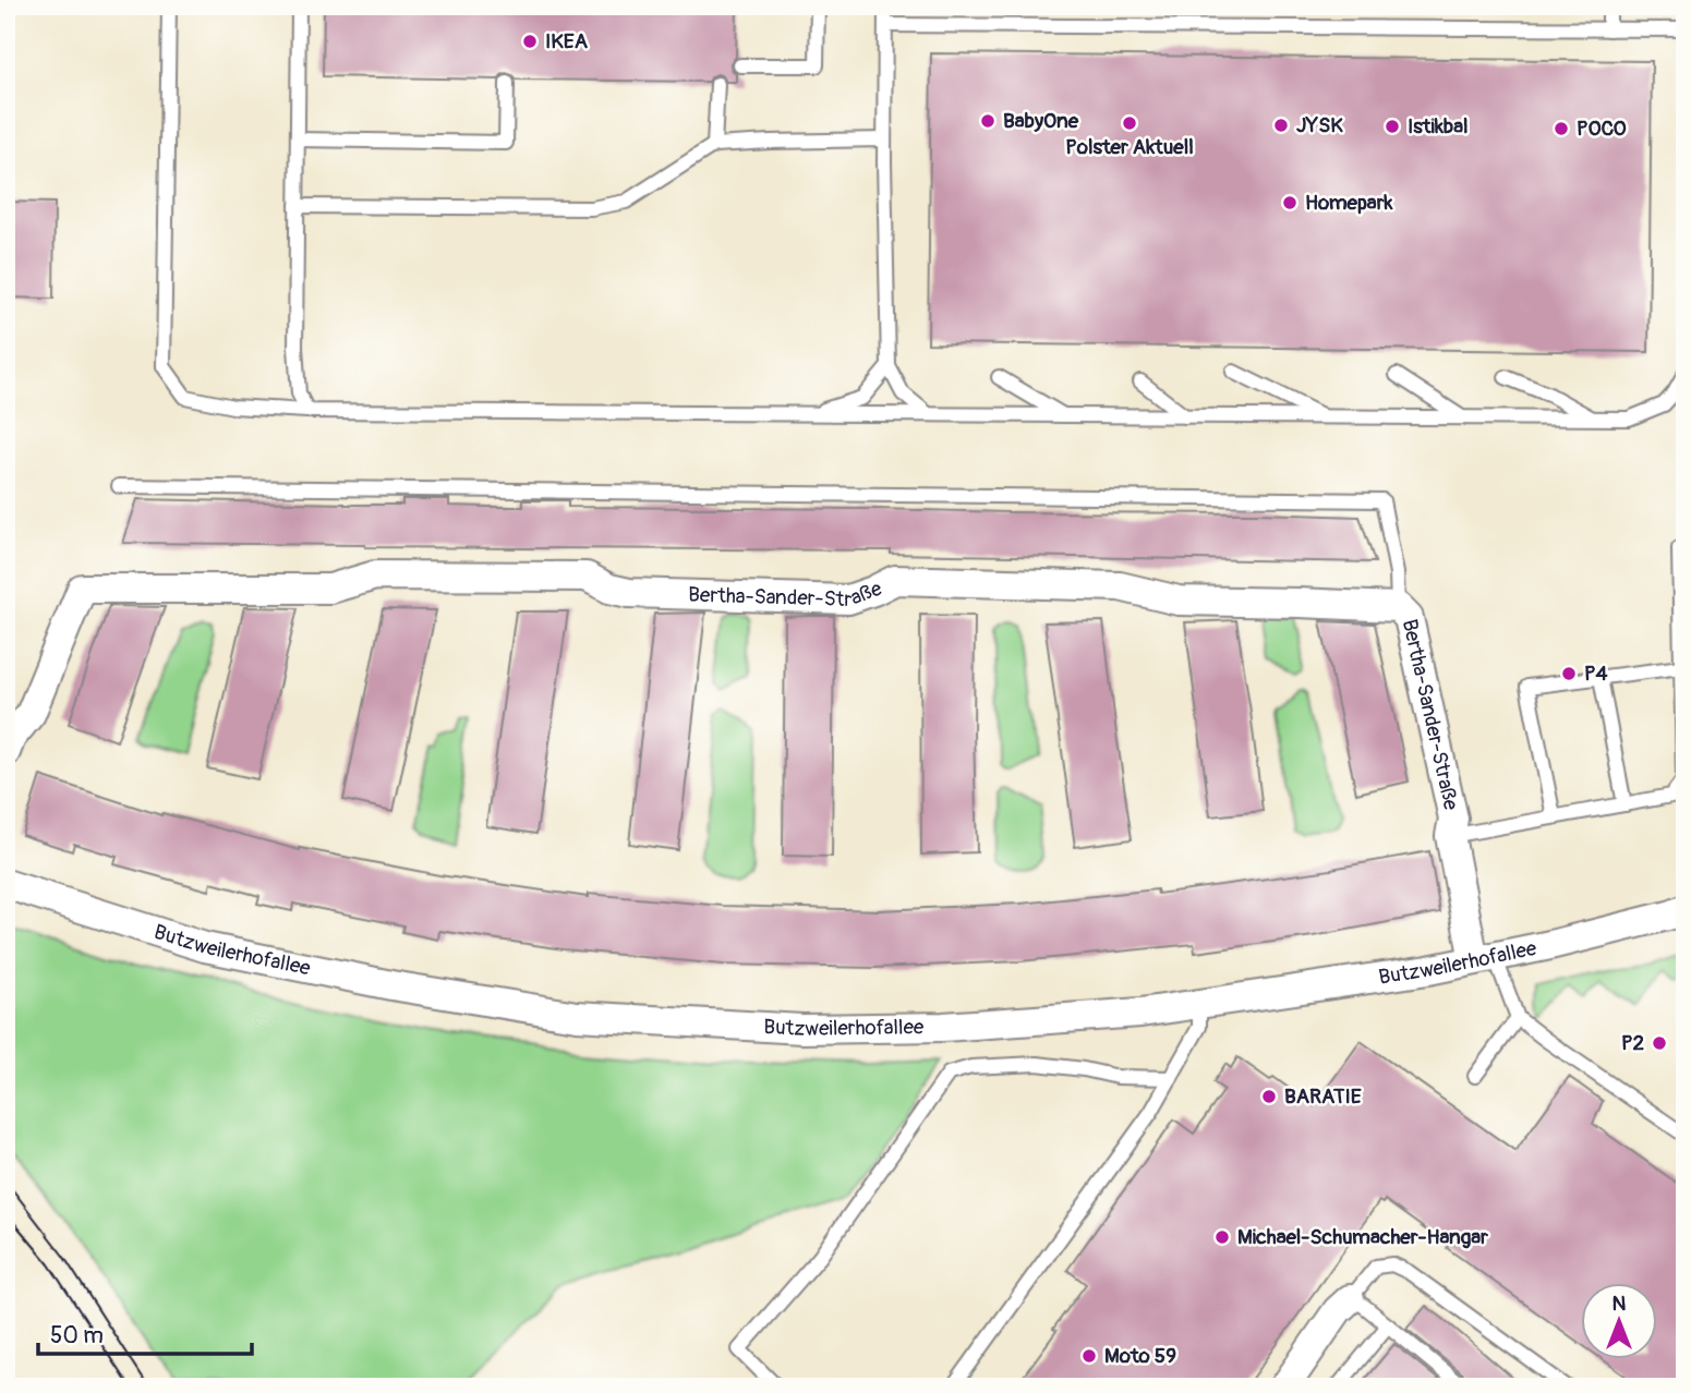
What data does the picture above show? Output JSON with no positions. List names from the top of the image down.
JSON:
{
  "streets": {
    "street": ["Bertha-Sander-Straße", "Butzweilerhofallee"]
  },
  "crossings": [
    ["Bertha-Sander-Straße", "Butzweilerhofallee"]
  ],
  "places": [
    "IKEA",
    "BabyOne",
    "Polster Aktuell",
    "JYSK",
    "Istikbal",
    "POCO",
    "Homepark",
    "P4",
    "P2",
    "BARATIE",
    "Michael-Schumacher-Hangar",
    "Moto 59"
  ],
  "scale_bar": "50 m",
  "north": "top"
}
